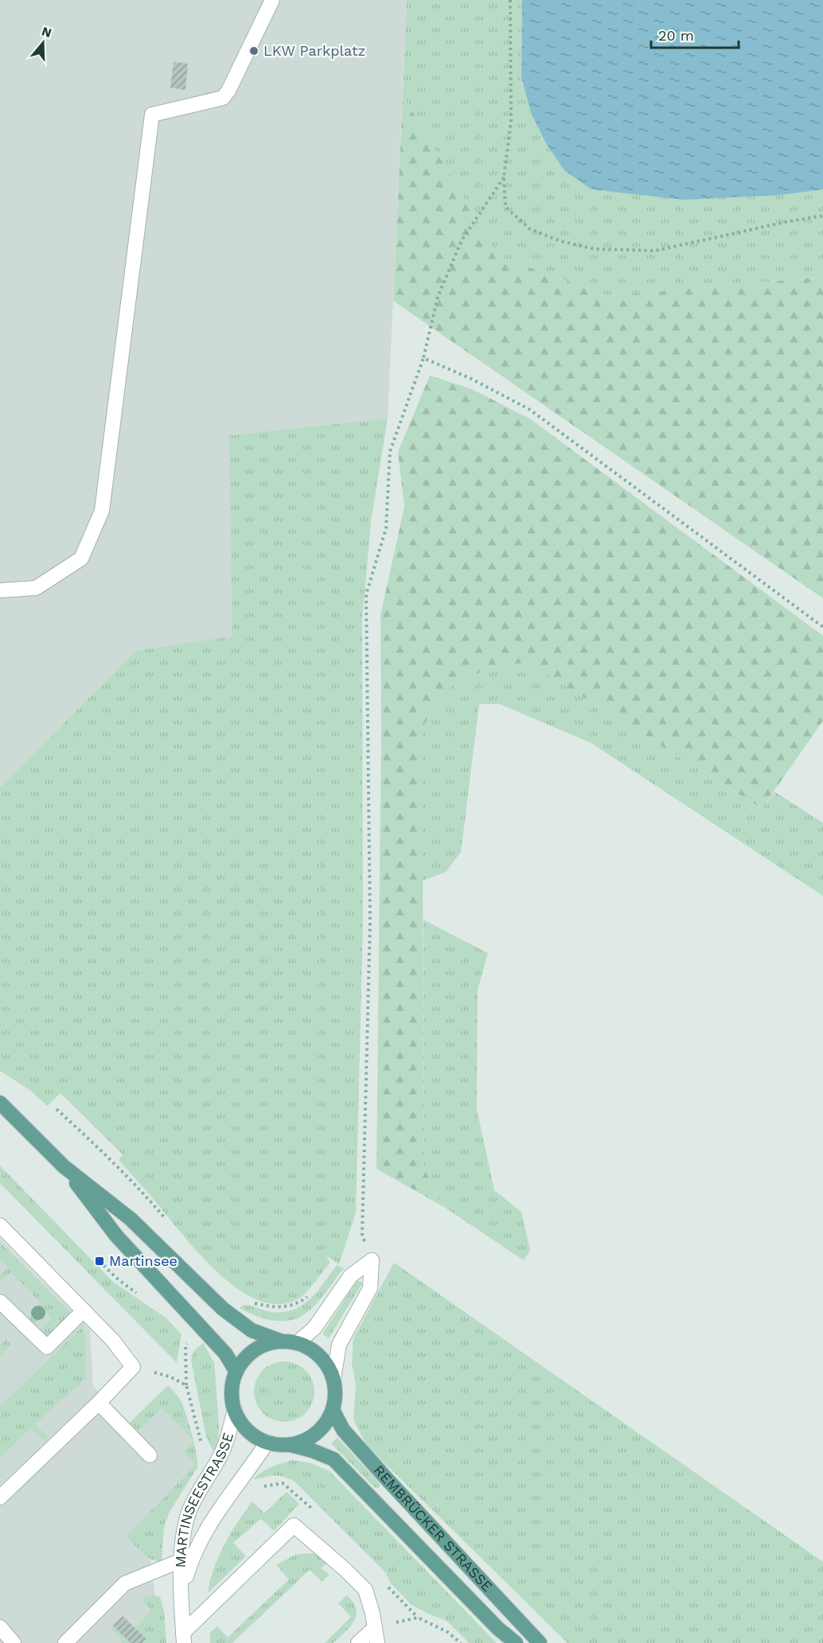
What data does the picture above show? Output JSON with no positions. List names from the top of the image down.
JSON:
{
  "streets": {
    "main road": ["REMBRÜCKER STRASSE"],
    "street": ["MARTINSEESTRASSE"]
  },
  "crossings": [
    ["MARTINSEESTRASSE", "REMBRÜCKER STRASSE"]
  ],
  "places": {
    "other": ["LKW Parkplatz"],
    "transit": ["Martinsee"]
  },
  "scale_bar": "20 m",
  "north": "top"
}
